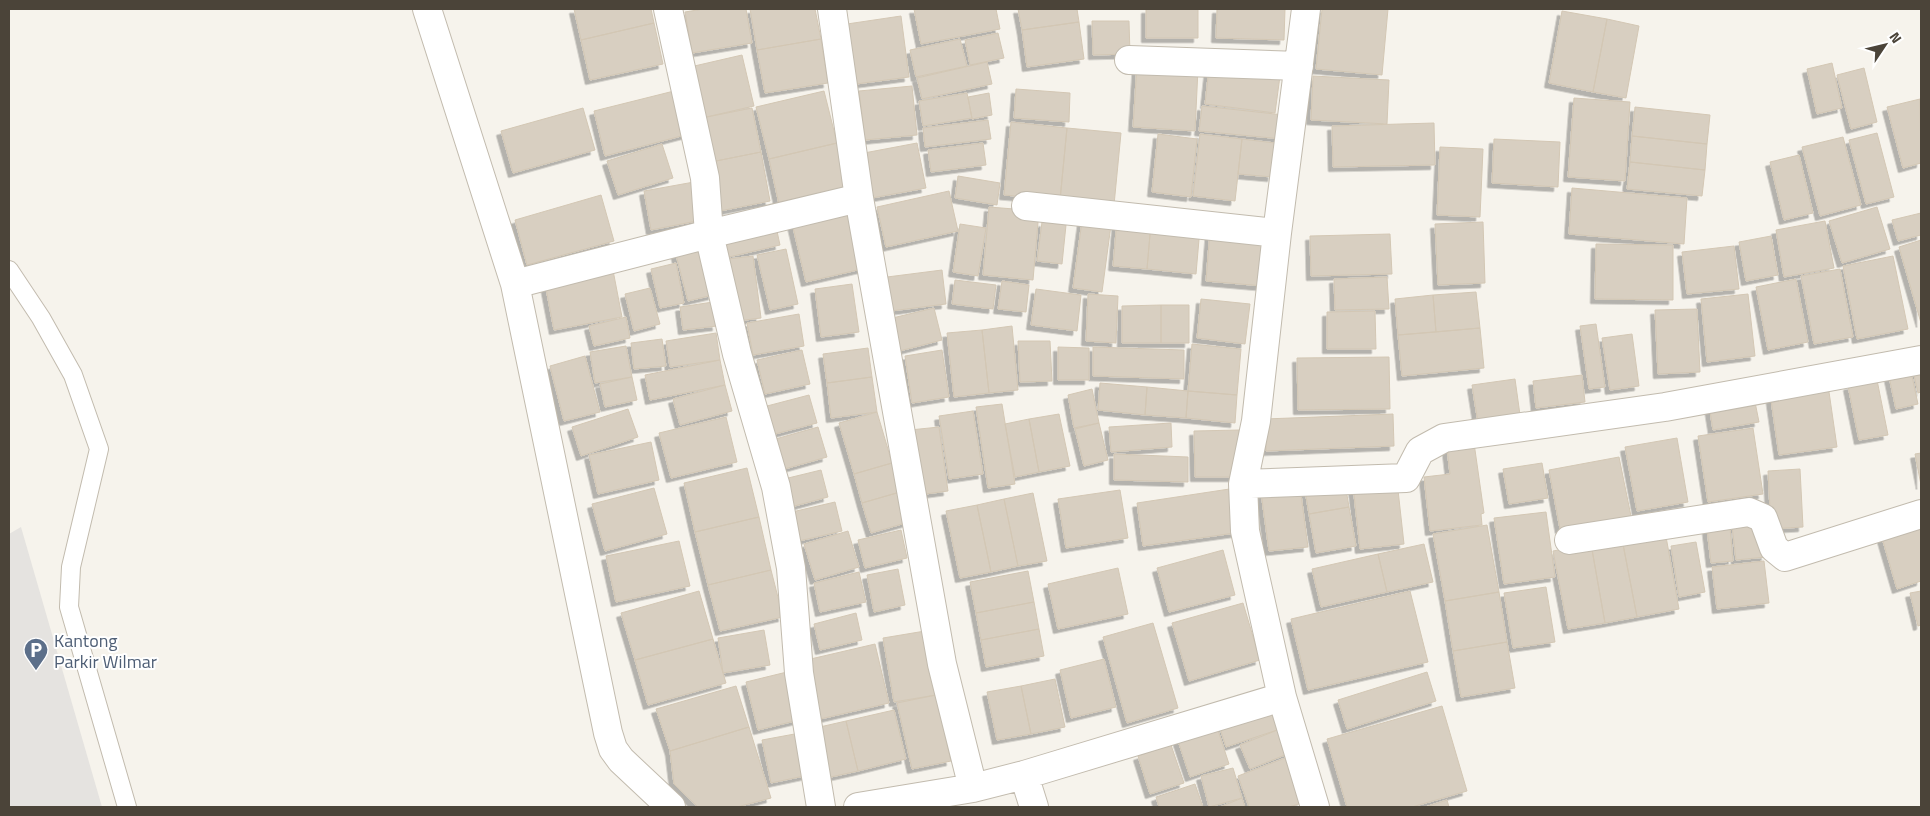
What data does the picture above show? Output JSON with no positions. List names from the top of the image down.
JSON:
{
  "places": {
    "parking": ["Kantong Parkir Wilmar"]
  },
  "north": "top right"
}
